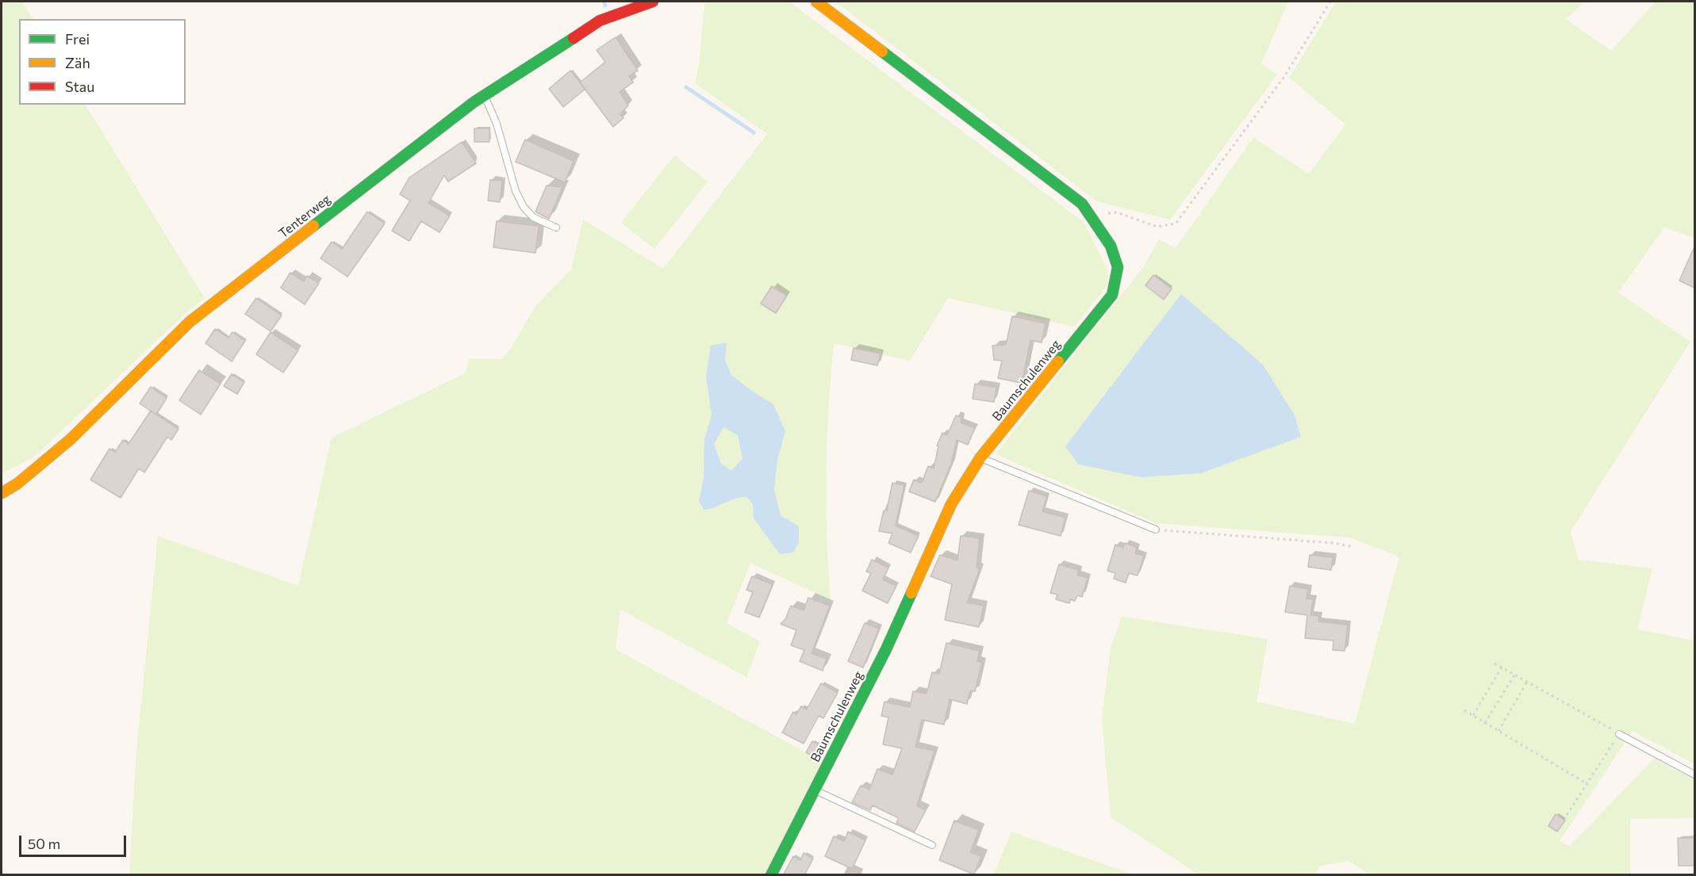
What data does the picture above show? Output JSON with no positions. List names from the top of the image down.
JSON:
{
  "streets": {
    "street": ["Tenterweg", "Baumschulenweg"]
  },
  "legend": ["Frei", "Zäh", "Stau"],
  "scale_bar": "50 m"
}
